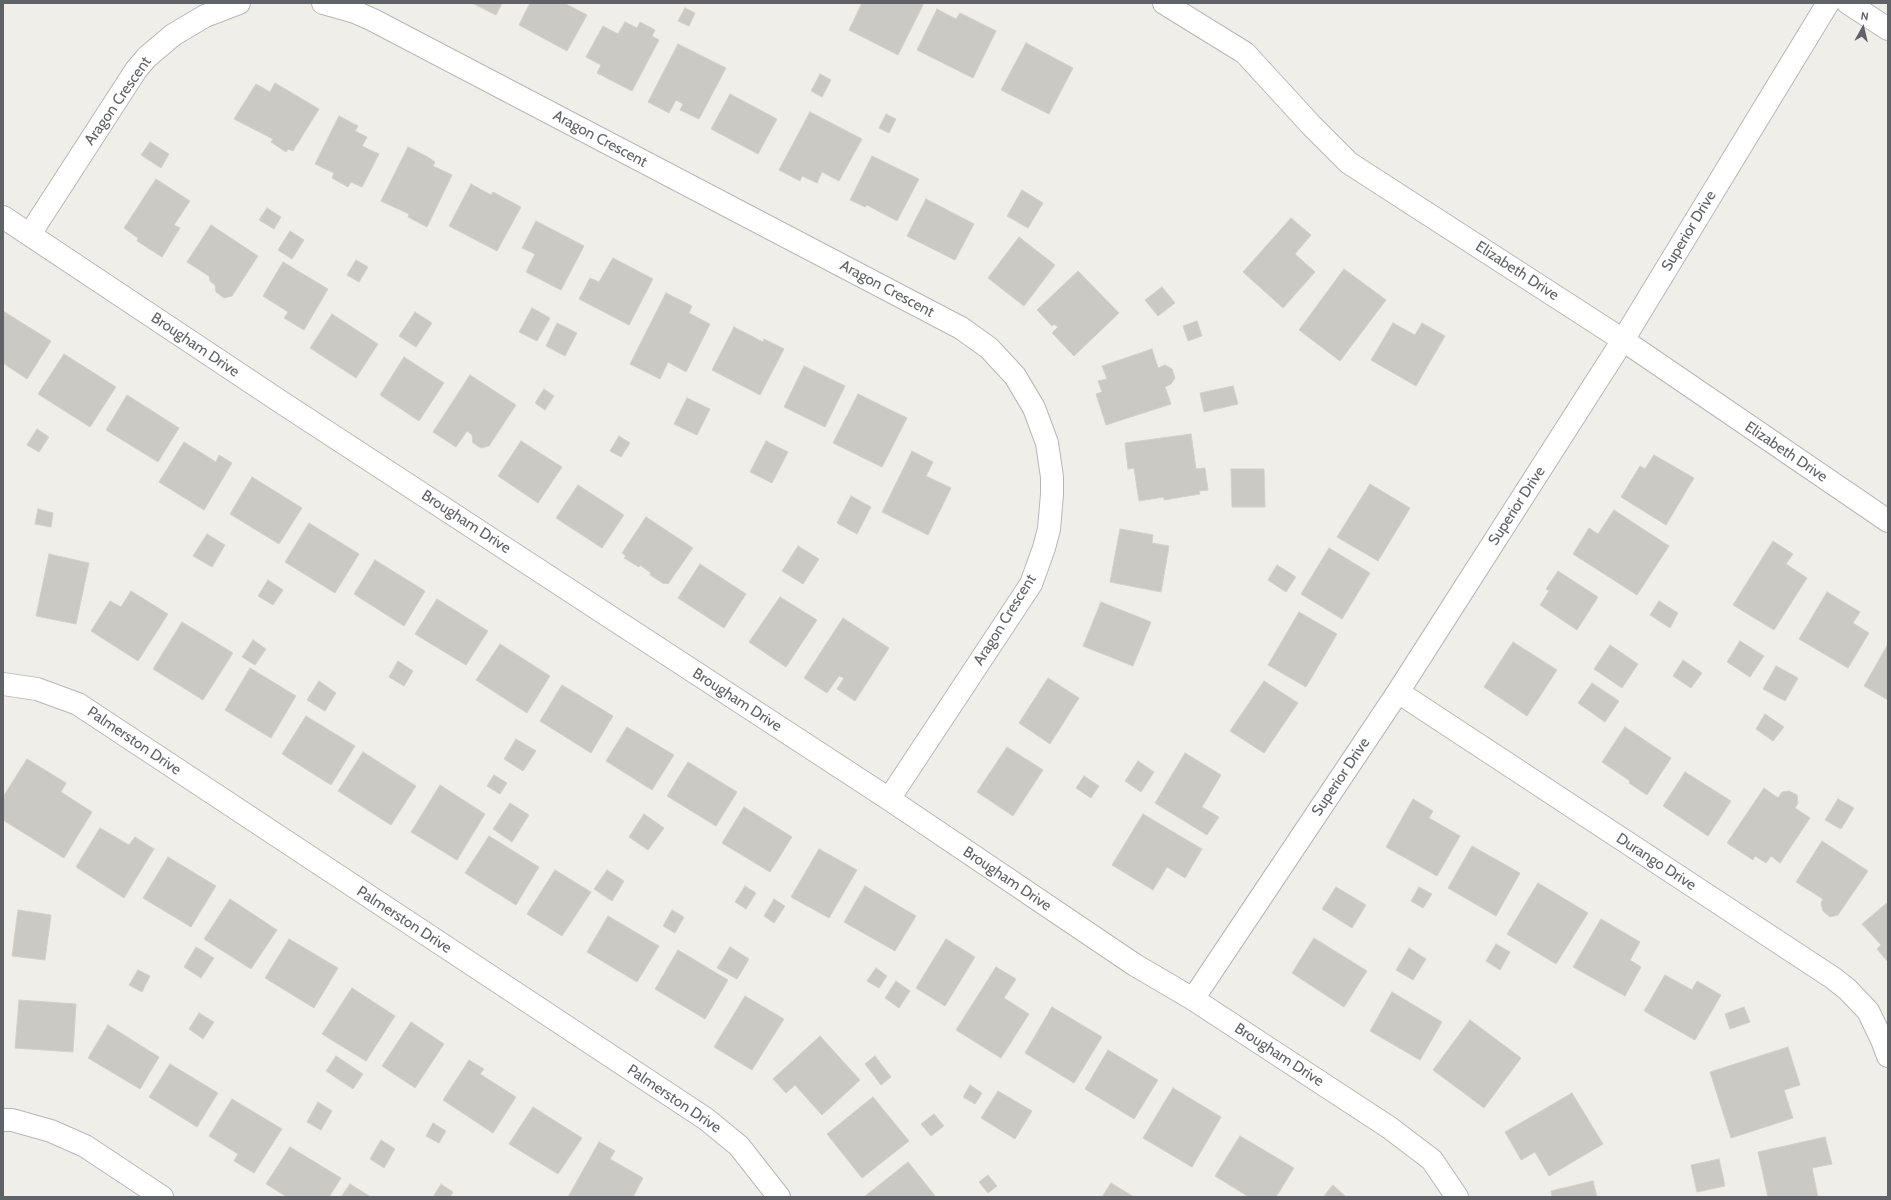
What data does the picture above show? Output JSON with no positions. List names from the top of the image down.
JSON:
{
  "streets": {
    "street": [
      "Aragon Crescent",
      "Superior Drive",
      "Elizabeth Drive",
      "Brougham Drive",
      "Palmerston Drive",
      "Durango Drive"
    ]
  },
  "crossings": [
    ["Aragon Crescent", "Brougham Drive"],
    ["Superior Drive", "Elizabeth Drive"],
    ["Superior Drive", "Brougham Drive"],
    ["Superior Drive", "Durango Drive"]
  ],
  "north": "top"
}
